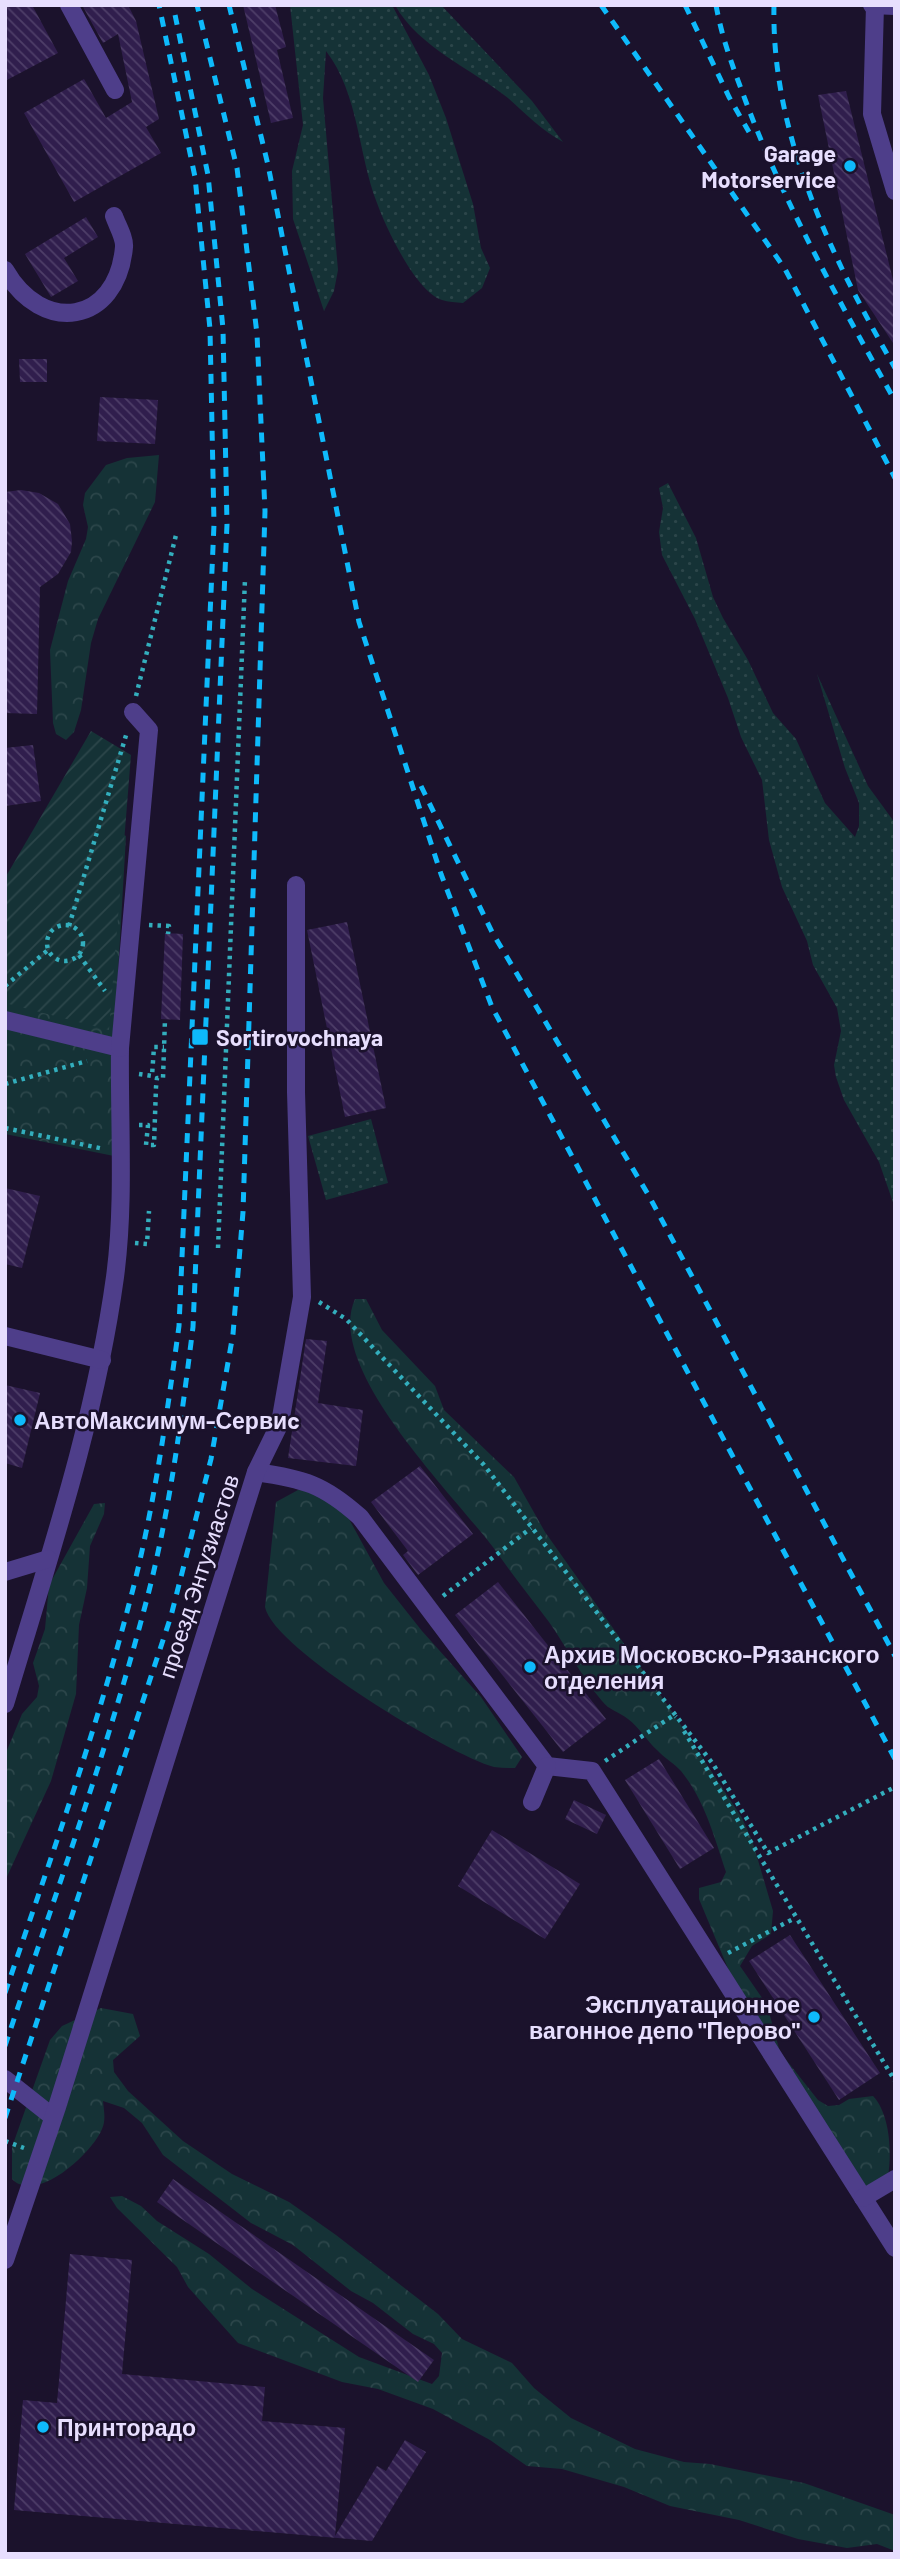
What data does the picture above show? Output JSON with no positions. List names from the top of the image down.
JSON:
{
  "streets": {
    "street": ["проезд Энтузиастов"]
  },
  "places": {
    "other": [
      "Garage Motorservice",
      "АвтоМаксимум-Сервиc",
      "Архив Московско-Рязанского отделения",
      "Эксплуатационное вагонное депо \"Перово\"",
      "Принторадо"
    ],
    "transit": ["Sortirovochnaya"]
  }
}
